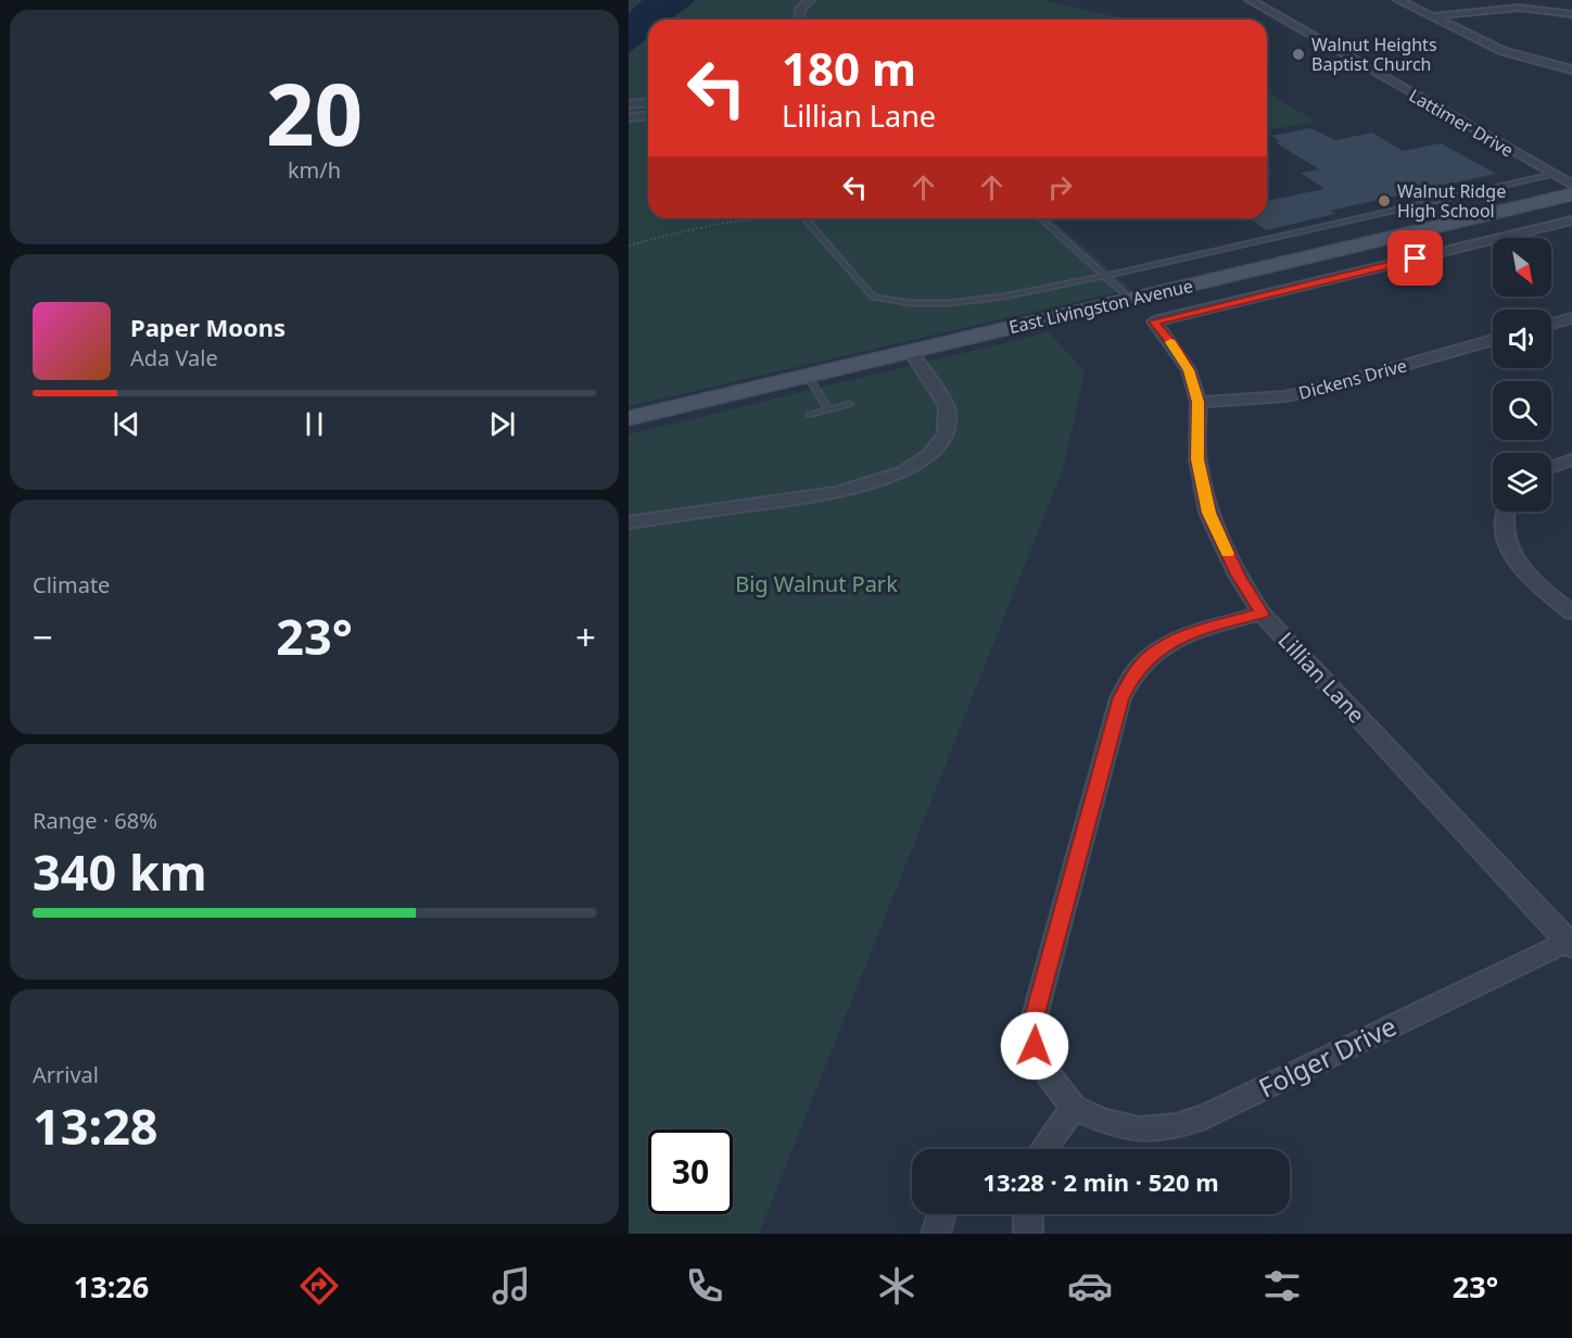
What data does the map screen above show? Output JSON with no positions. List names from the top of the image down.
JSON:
{
  "streets": {
    "main road": ["East Livingston Avenue"],
    "street": [
      "Lattimer Drive",
      "Dickens Drive",
      "Lillian Lane",
      "Folger Drive"
    ]
  },
  "crossings": [
    ["Dickens Drive", "Lillian Lane"],
    ["Lillian Lane", "Folger Drive"]
  ],
  "parks": ["Big Walnut Park"],
  "places": ["Walnut Heights Baptist Church", "Walnut Ridge High School"],
  "north": "bottom right",
  "page": {
    "tile": [
      ["20", "km/h"],
      "Climate",
      ["Range · 68%", "340 km"],
      ["Arrival", "13:28"]
    ],
    "turn": ["180 m", "Lillian Lane"],
    "song": ["Paper Moons", "Ada Vale"],
    "heat": ["−", "23°", "+"],
    "limit": "30",
    "trip": "13:28 · 2 min · 520 m",
    "tabs": ["13:26", "23°"]
  }
}
